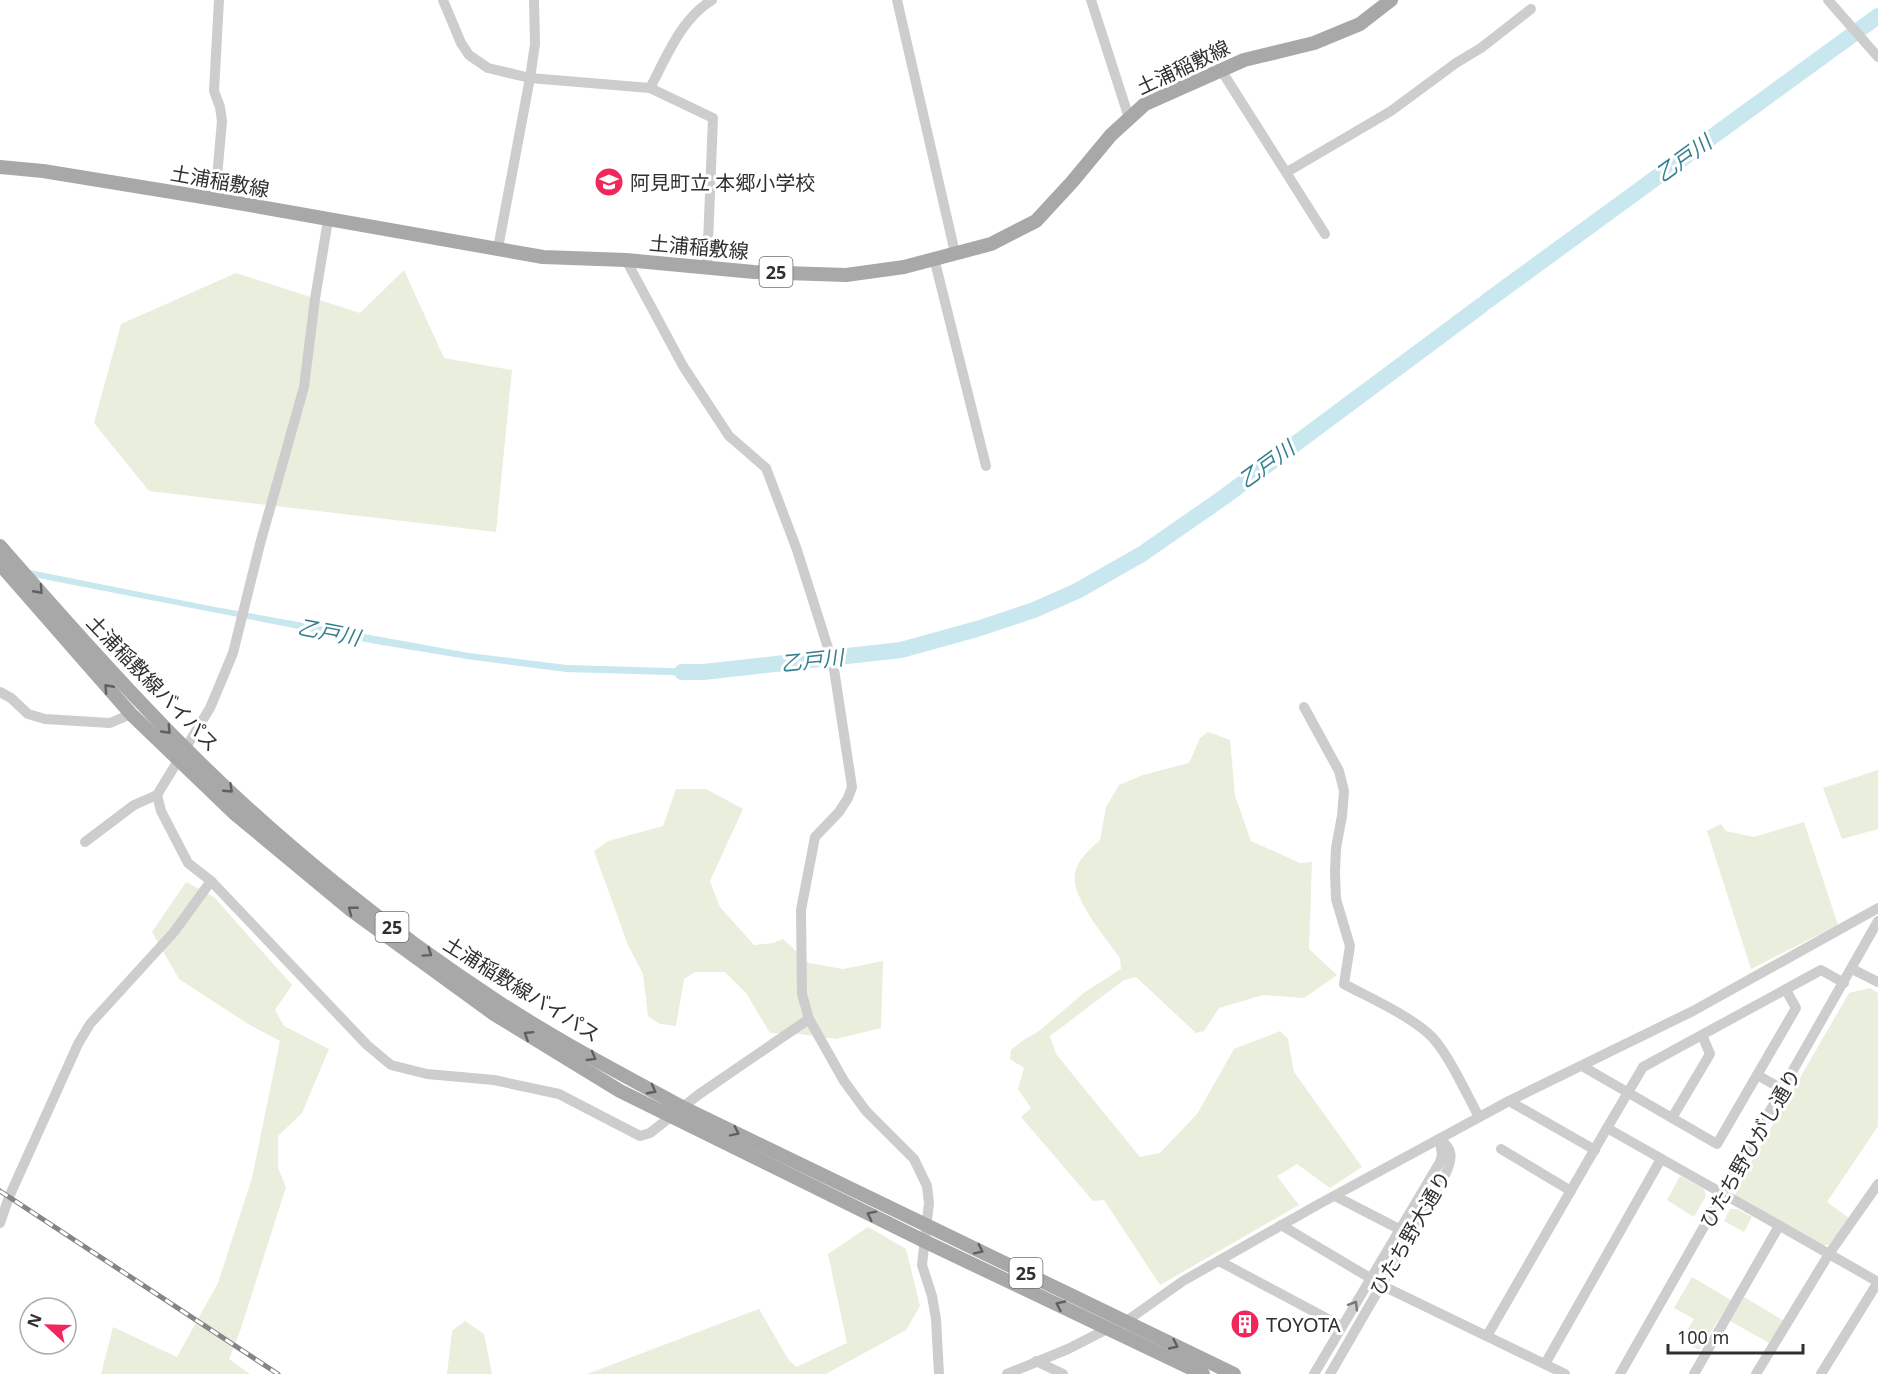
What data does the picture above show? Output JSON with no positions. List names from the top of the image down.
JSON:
{
  "streets": {
    "main road": ["土浦稲敷線", "25", "土浦稲敷線バイパス"],
    "street": ["ひたち野ひがし通り", "ひたち野大通り"]
  },
  "crossings": [
    ["25", "土浦稲敷線バイパス"]
  ],
  "water": ["乙戸川"],
  "places": {
    "school or university": ["阿見町立 本郷小学校"],
    "building": ["TOYOTA"]
  },
  "scale_bar": "100 m",
  "north": "left"
}
